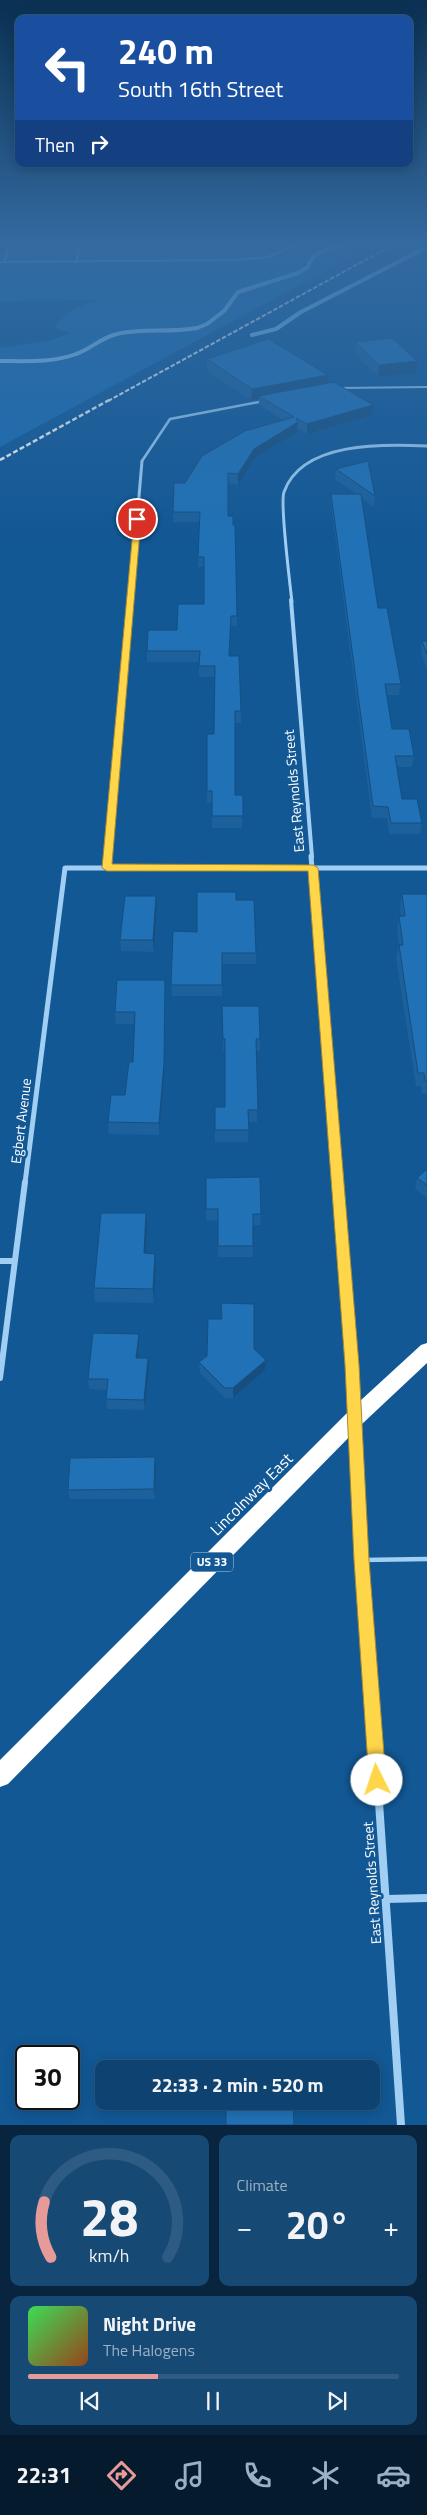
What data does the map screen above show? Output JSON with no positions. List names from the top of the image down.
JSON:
{
  "streets": {
    "highway": ["Lincolnway East", "US 33"],
    "street": ["East Reynolds Street", "Egbert Avenue"]
  },
  "crossings": [
    ["East Reynolds Street", "Lincolnway East"]
  ],
  "page": {
    "turn": ["240 m", "South 16th Street"],
    "then": "Then",
    "limit": "30",
    "trip": "22:33 · 2 min · 520 m",
    "tile": "Climate",
    "heat": ["−", "20°", "+"],
    "song": ["Night Drive", "The Halogens"],
    "tabs": "22:31",
    "gauge": ["28", "km/h"]
  }
}
